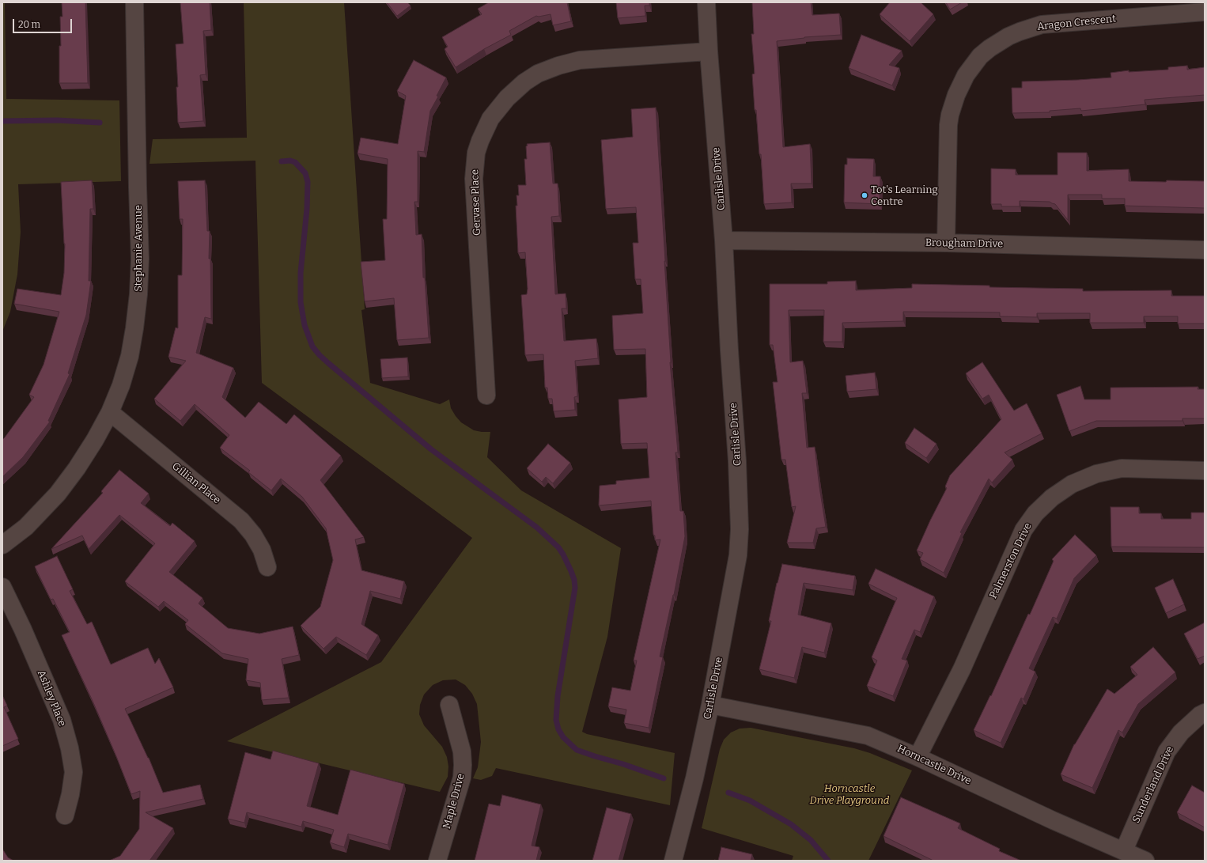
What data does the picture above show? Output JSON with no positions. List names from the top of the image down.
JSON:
{
  "streets": {
    "street": [
      "Aragon Crescent",
      "Carlisle Drive",
      "Gervase Place",
      "Brougham Drive",
      "Stephanie Avenue",
      "Gillian Place",
      "Palmerston Drive",
      "Ashley Place",
      "Horncastle Drive",
      "Sunderland Drive",
      "Maple Drive"
    ]
  },
  "crossings": [
    ["Aragon Crescent", "Brougham Drive"],
    ["Carlisle Drive", "Gervase Place"],
    ["Carlisle Drive", "Brougham Drive"],
    ["Carlisle Drive", "Horncastle Drive"],
    ["Stephanie Avenue", "Gillian Place"],
    ["Palmerston Drive", "Horncastle Drive"],
    ["Horncastle Drive", "Sunderland Drive"]
  ],
  "parks": ["Horncastle Drive Playground"],
  "places": ["Tot's Learning Centre"],
  "scale_bar": "20 m"
}
